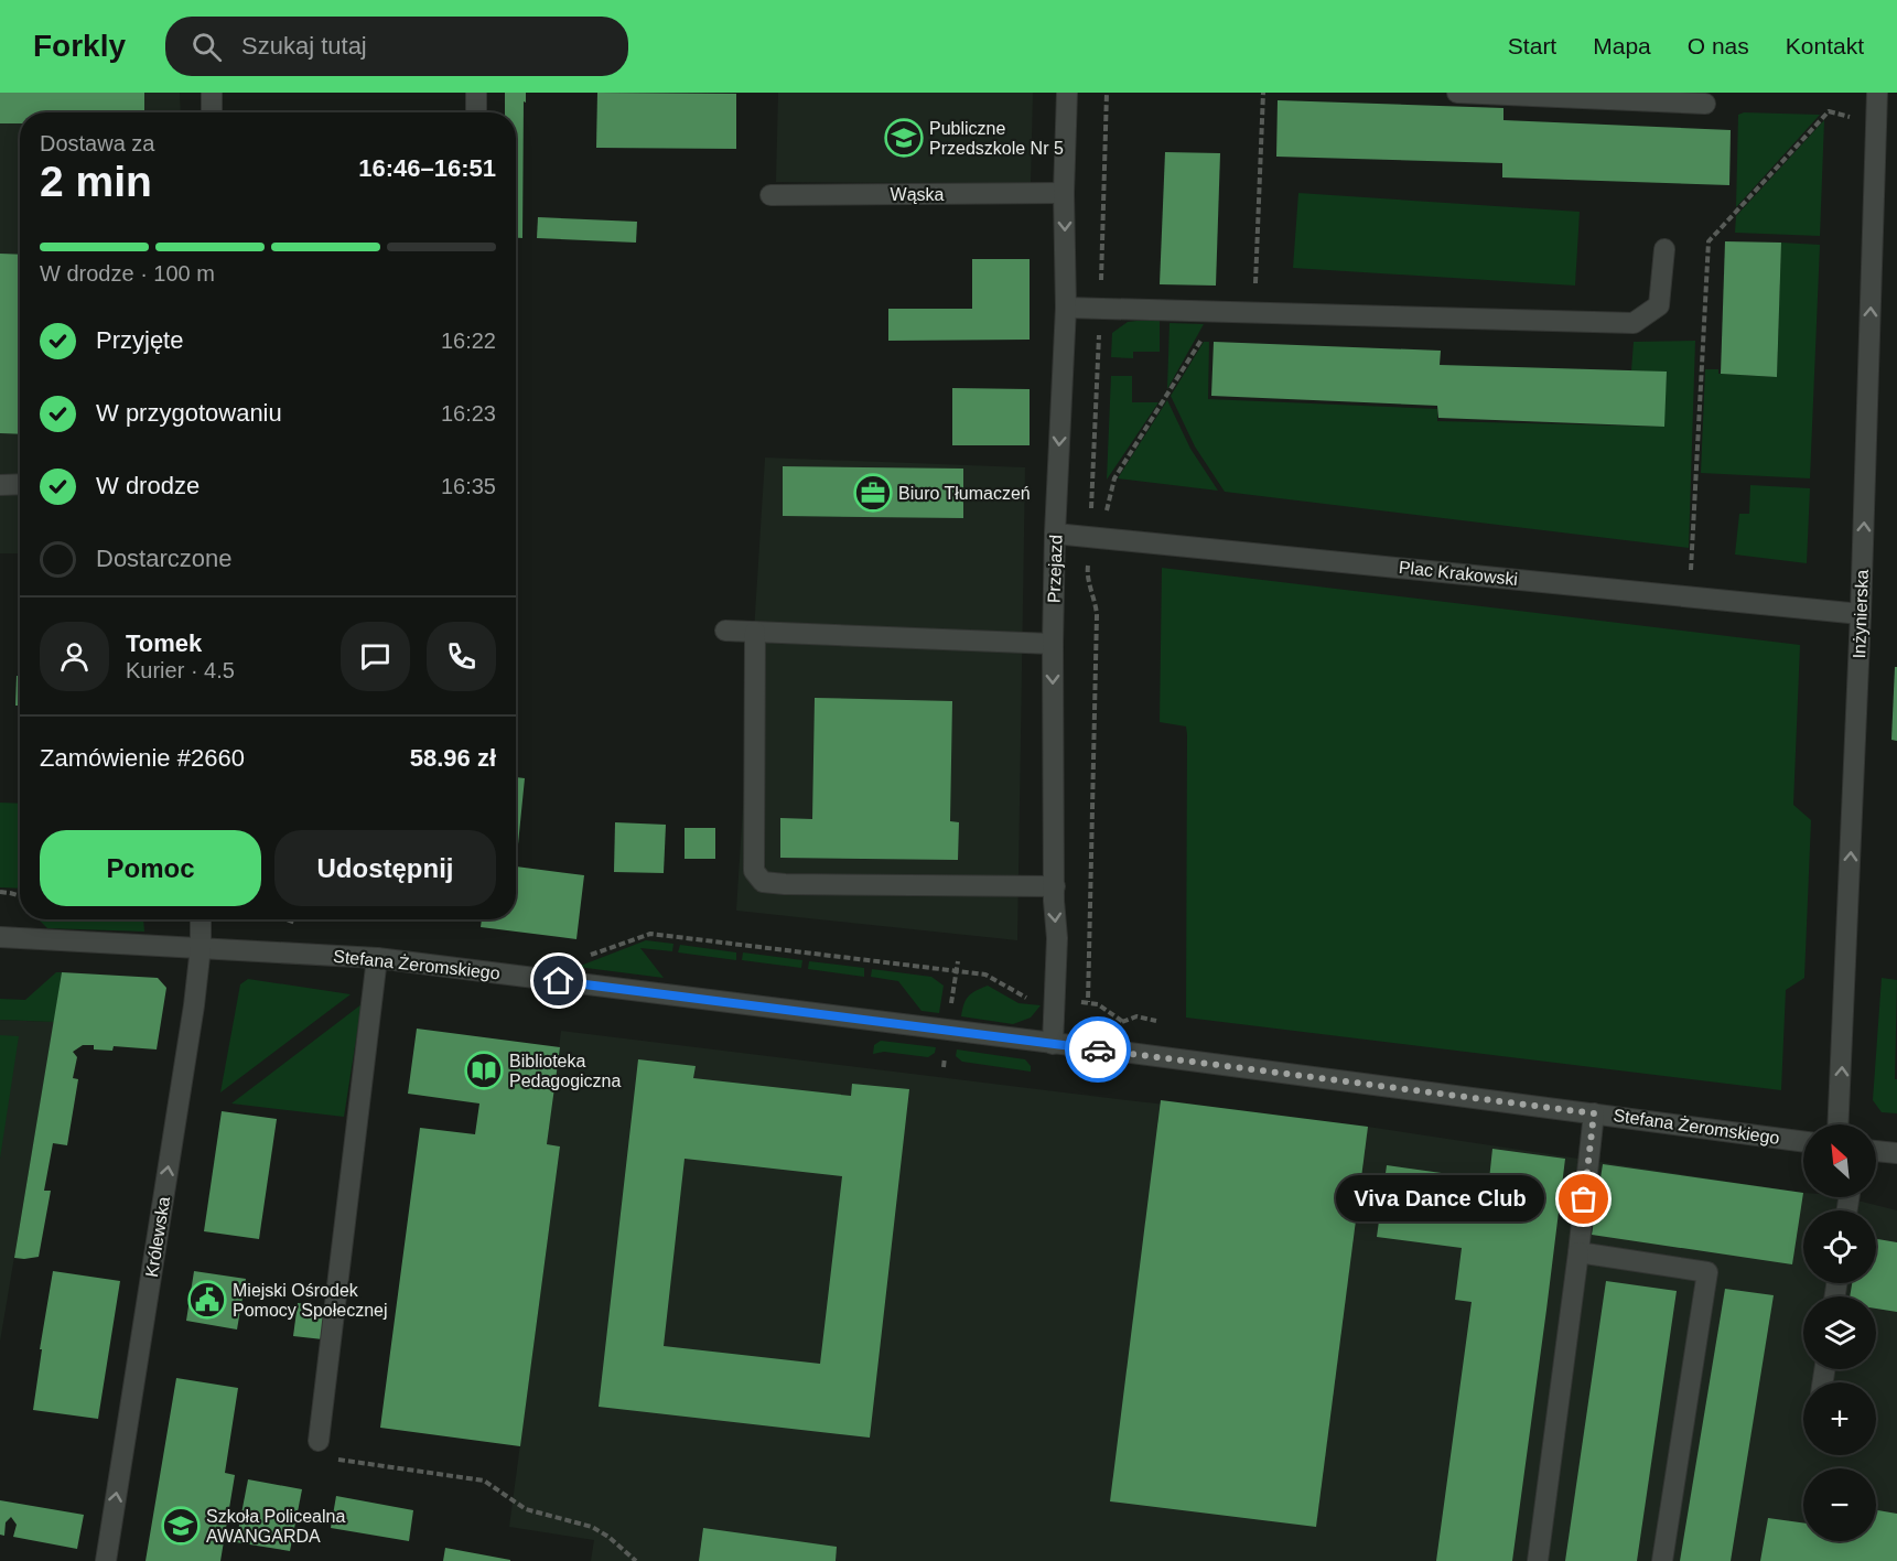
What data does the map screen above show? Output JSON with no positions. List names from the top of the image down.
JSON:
{
  "streets": {
    "street": [
      "Wąska",
      "Przejazd",
      "Plac Krakowski",
      "Inżynierska",
      "Stefana Żeromskiego",
      "Królewska"
    ]
  },
  "crossings": [
    ["Wąska", "Przejazd"],
    ["Przejazd", "Plac Krakowski"],
    ["Przejazd", "Stefana Żeromskiego"],
    ["Plac Krakowski", "Inżynierska"],
    ["Stefana Żeromskiego", "Królewska"]
  ],
  "one_way": ["Przejazd", "Inżynierska", "Królewska"],
  "places": {
    "school or university": ["Publiczne Przedszkole Nr 5", "Szkoła Policealna AWANGARDA"],
    "office": ["Biuro Tłumaczeń"],
    "library": ["Biblioteka Pedagogiczna"],
    "other": ["Viva Dance Club"],
    "public building": ["Miejski Ośrodek Pomocy Społecznej"]
  },
  "north": "top left",
  "page": {
    "header": "Forkly",
    "search": "Szukaj tutaj",
    "nav": [
      "Start",
      "Mapa",
      "O nas",
      "Kontakt"
    ],
    "heading": ["2 min", "Dostawa za", "16:46–16:51"],
    "panel": [
      "Tomek",
      "Kurier · 4.5",
      "Zamówienie #2660",
      "58.96 zł"
    ],
    "bar": "W drodze · 100 m",
    "list": [
      ["Przyjęte", "16:22"],
      ["W przygotowaniu", "16:23"],
      ["W drodze", "16:35"],
      "Dostarczone"
    ],
    "buttons": ["Pomoc", "Udostępnij"],
    "map_buttons": ["+", "−"],
    "bubble": "Viva Dance Club"
  }
}
